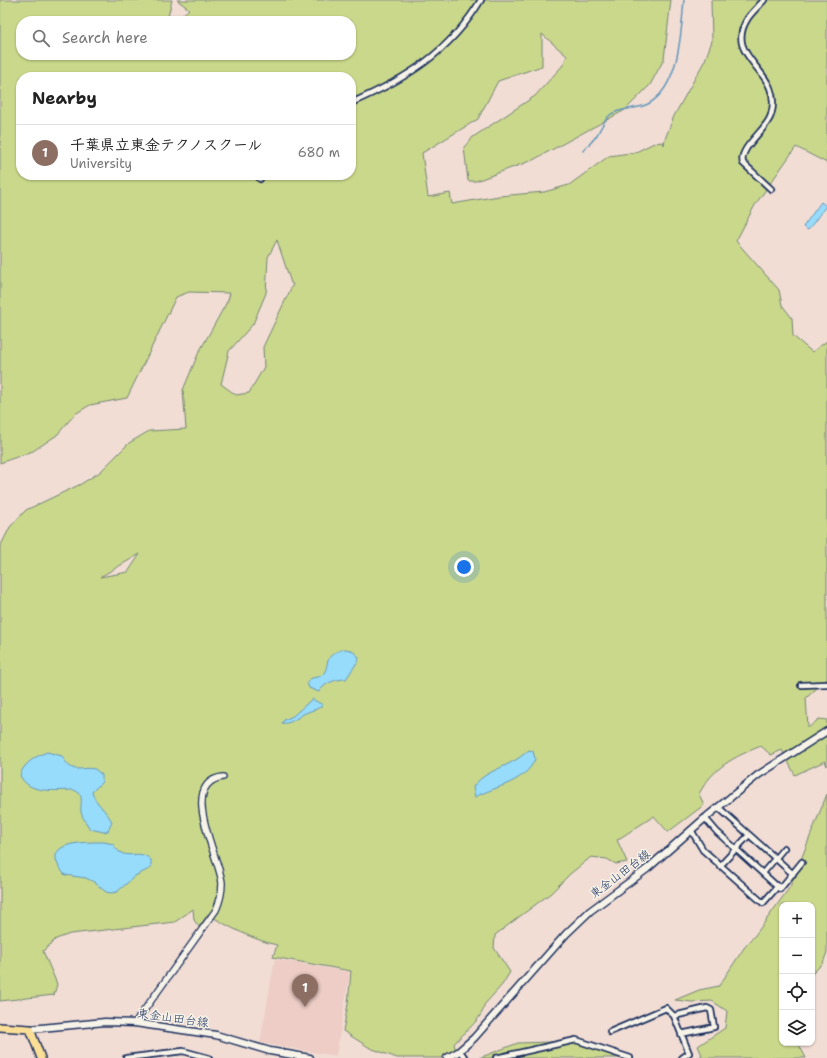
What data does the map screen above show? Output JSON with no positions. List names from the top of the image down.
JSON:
{
  "streets": {
    "main road": ["東金山田台線"]
  },
  "page": {
    "search": "Search here",
    "heading": "Nearby",
    "list": [
      {
        "mark": "1",
        "name": "千葉県立東金テクノスクール",
        "note": "University",
        "value": "680 m"
      }
    ],
    "map_buttons": ["+", "−"],
    "pins": "1"
  }
}
